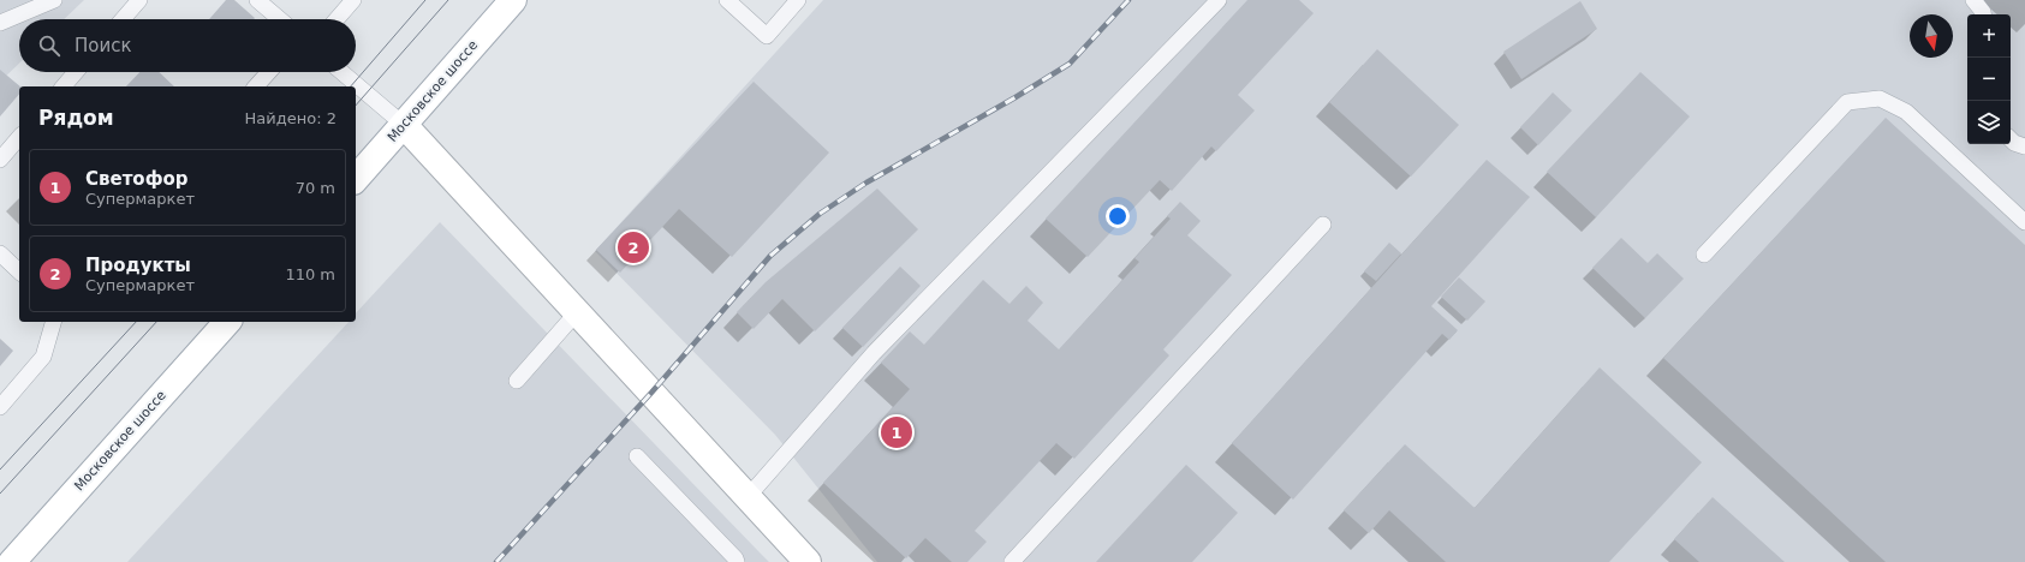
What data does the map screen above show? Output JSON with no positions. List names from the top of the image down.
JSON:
{
  "streets": {
    "main road": ["Московское шоссе"]
  },
  "north": "bottom",
  "page": {
    "map_buttons": ["+", "−"],
    "search": "Поиск",
    "heading": ["Рядом", "Найдено: 2"],
    "list": [
      {
        "mark": "1",
        "name": "Светофор",
        "note": "Супермаркет",
        "value": "70 m"
      },
      {
        "mark": "2",
        "name": "Продукты",
        "note": "Супермаркет",
        "value": "110 m"
      }
    ],
    "pins": ["2", "1"]
  }
}
